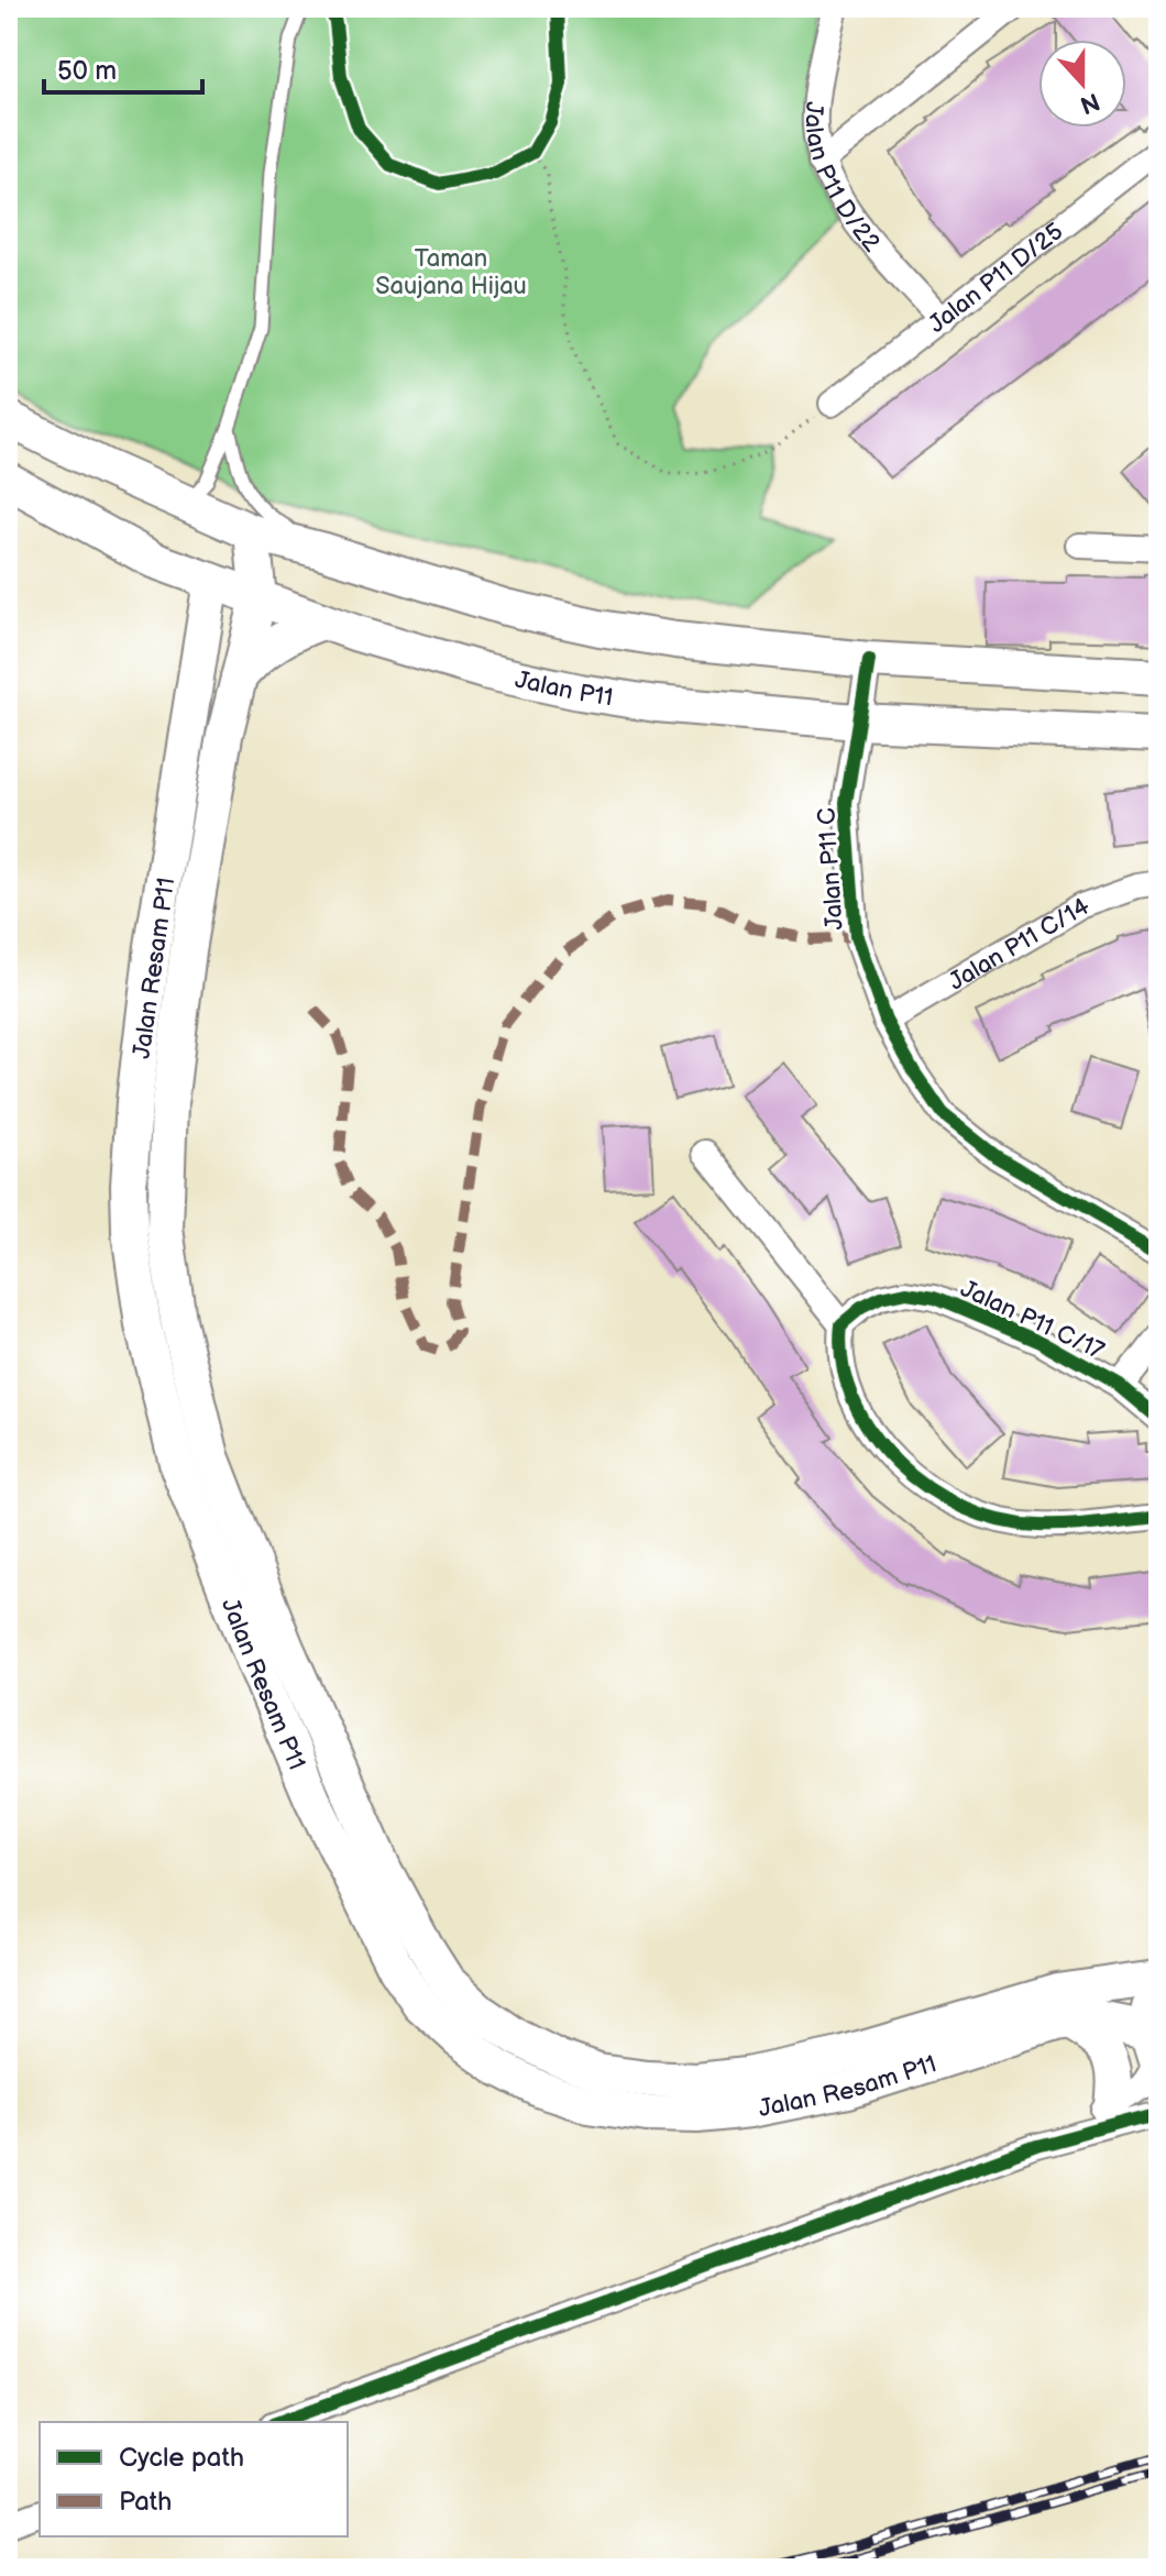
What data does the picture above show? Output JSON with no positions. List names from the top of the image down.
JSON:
{
  "streets": {
    "main road": ["Jalan P11", "Jalan Resam P11"],
    "street": [
      "Jalan P11 D/22",
      "Jalan P11 D/25",
      "Jalan P11 C",
      "Jalan P11 C/14",
      "Jalan P11 C/17"
    ]
  },
  "crossings": [
    ["Jalan P11 D/22", "Jalan P11 D/25"],
    ["Jalan P11", "Jalan P11 C"],
    ["Jalan P11", "Jalan Resam P11"],
    ["Jalan P11 C", "Jalan P11 C/14"]
  ],
  "parks": ["Taman Saujana Hijau"],
  "legend": ["Cycle path", "Path"],
  "scale_bar": "50 m",
  "north": "bottom"
}
